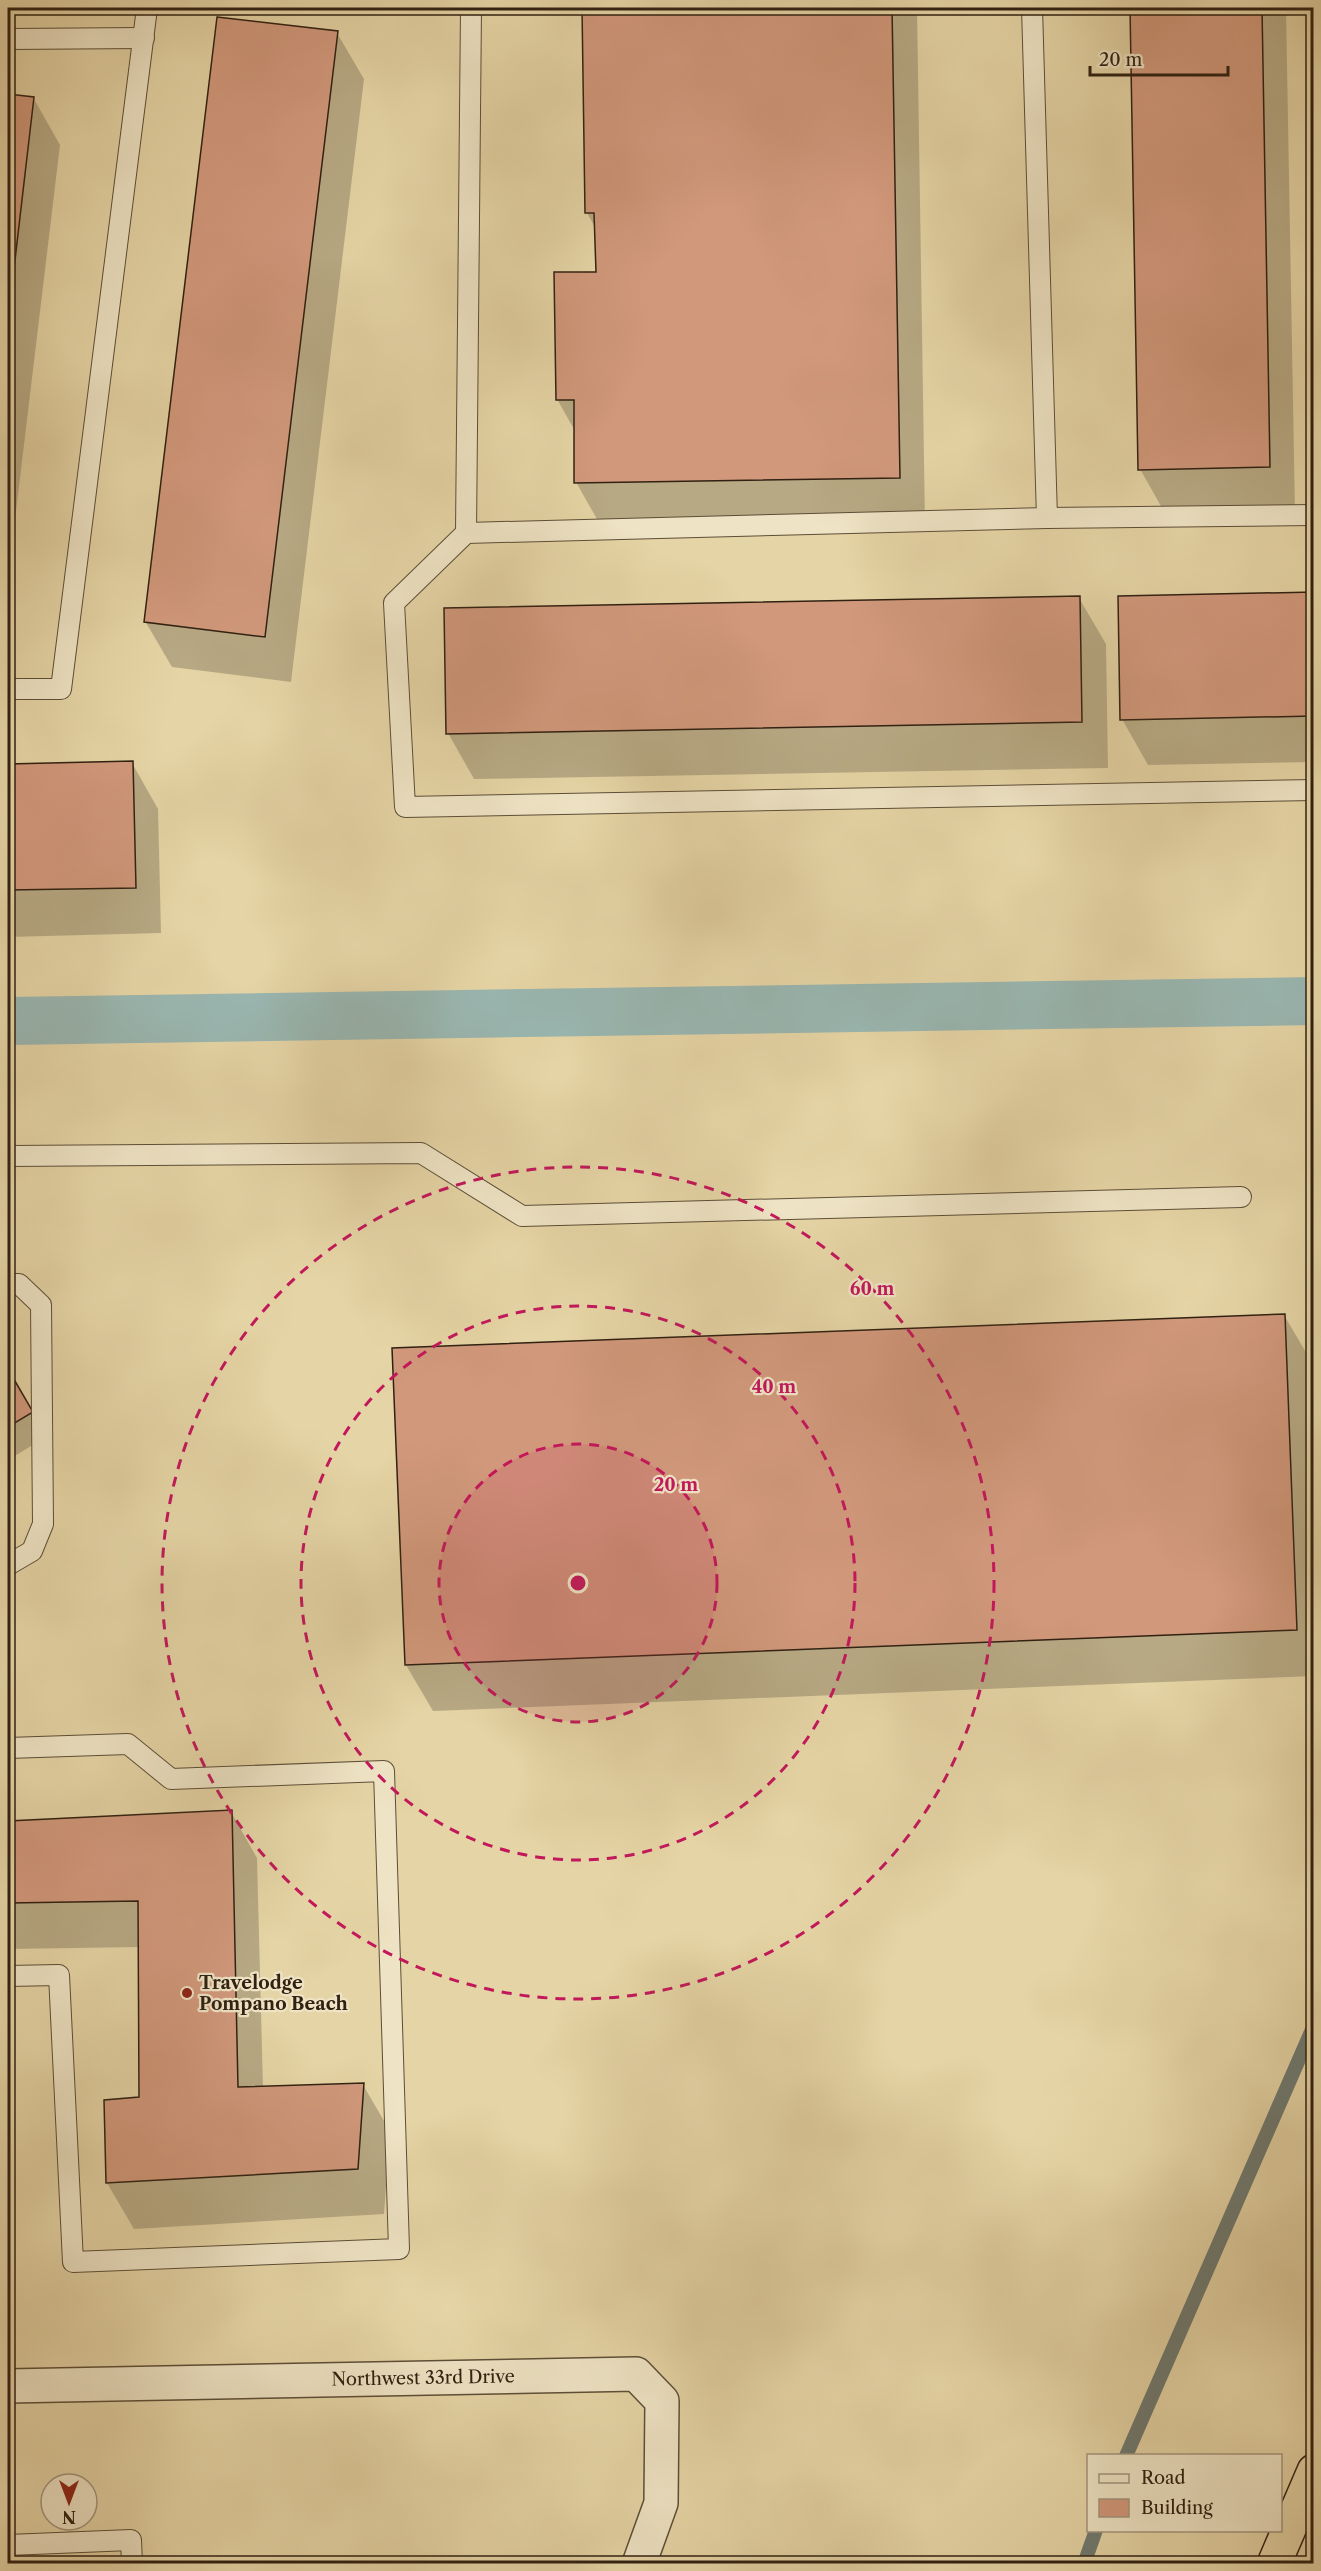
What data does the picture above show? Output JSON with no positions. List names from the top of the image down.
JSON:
{
  "streets": {
    "street": ["Northwest 33rd Drive"]
  },
  "places": ["Travelodge Pompano Beach"],
  "legend": ["Road", "Building"],
  "scale_bar": "20 m",
  "north": "bottom",
  "rings": ["60 m", "40 m", "20 m"]
}
